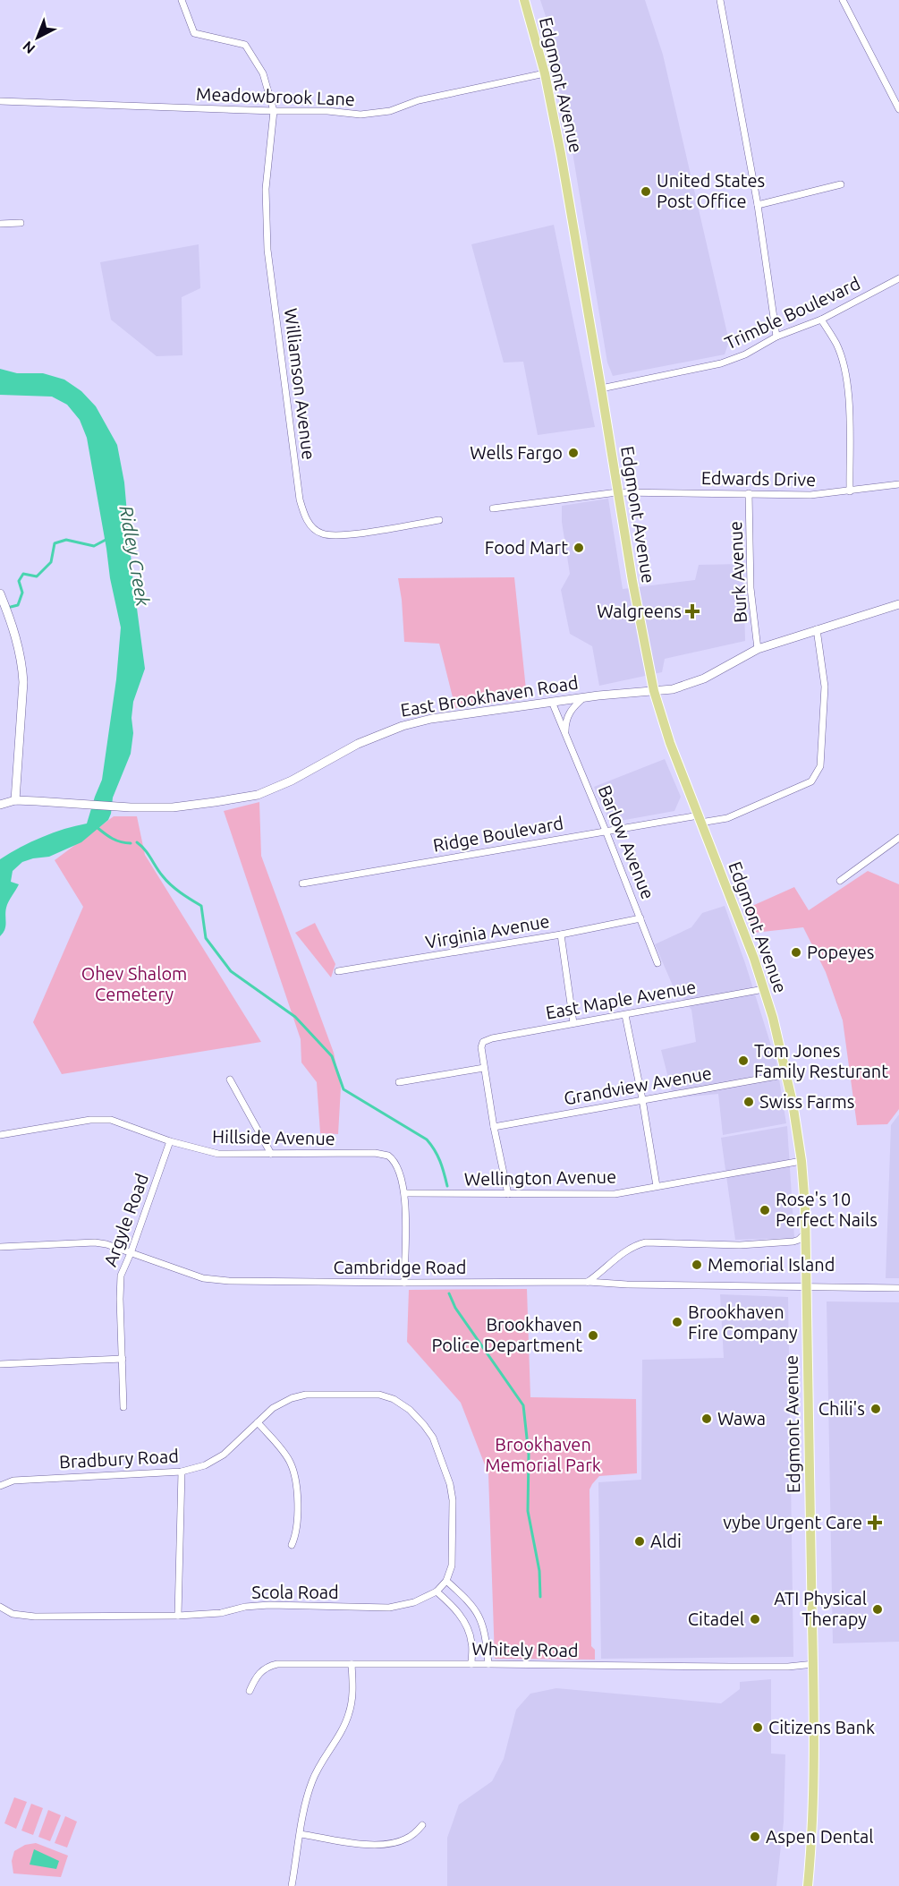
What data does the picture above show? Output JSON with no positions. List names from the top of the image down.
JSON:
{
  "streets": {
    "main road": ["Edgmont Avenue"],
    "street": [
      "Meadowbrook Lane",
      "Trimble Boulevard",
      "Williamson Avenue",
      "Edwards Drive",
      "Burk Avenue",
      "East Brookhaven Road",
      "Ridge Boulevard",
      "Barlow Avenue",
      "Virginia Avenue",
      "East Maple Avenue",
      "Grandview Avenue",
      "Hillside Avenue",
      "Wellington Avenue",
      "Argyle Road",
      "Cambridge Road",
      "Bradbury Road",
      "Scola Road",
      "Whitely Road"
    ]
  },
  "crossings": [
    ["Edgmont Avenue", "Meadowbrook Lane"],
    ["Edgmont Avenue", "Trimble Boulevard"],
    ["Edgmont Avenue", "Edwards Drive"],
    ["Edgmont Avenue", "East Brookhaven Road"],
    ["Edgmont Avenue", "Ridge Boulevard"],
    ["Edgmont Avenue", "East Maple Avenue"],
    ["Edgmont Avenue", "Grandview Avenue"],
    ["Edgmont Avenue", "Wellington Avenue"],
    ["Edgmont Avenue", "Cambridge Road"],
    ["Edgmont Avenue", "Whitely Road"],
    ["Meadowbrook Lane", "Williamson Avenue"],
    ["Edwards Drive", "Burk Avenue"],
    ["Burk Avenue", "East Brookhaven Road"],
    ["East Brookhaven Road", "Ridge Boulevard"],
    ["East Brookhaven Road", "Barlow Avenue"],
    ["Ridge Boulevard", "Barlow Avenue"],
    ["Barlow Avenue", "Virginia Avenue"],
    ["Hillside Avenue", "Wellington Avenue"],
    ["Hillside Avenue", "Argyle Road"],
    ["Argyle Road", "Cambridge Road"]
  ],
  "water": ["Ridley Creek"],
  "parks": ["Ohev Shalom Cemetery", "Brookhaven Memorial Park"],
  "places": {
    "other": [
      "United States Post Office",
      "Wells Fargo",
      "Food Mart",
      "Popeyes",
      "Tom Jones Family Resturant",
      "Swiss Farms",
      "Rose's 10 Perfect Nails",
      "Memorial Island",
      "Brookhaven Fire Company",
      "Brookhaven Police Department",
      "Chili's",
      "Wawa",
      "Aldi",
      "ATI Physical Therapy",
      "Citadel",
      "Citizens Bank",
      "Aspen Dental"
    ],
    "health": ["Walgreens", "vybe Urgent Care"]
  },
  "north": "bottom left"
}
